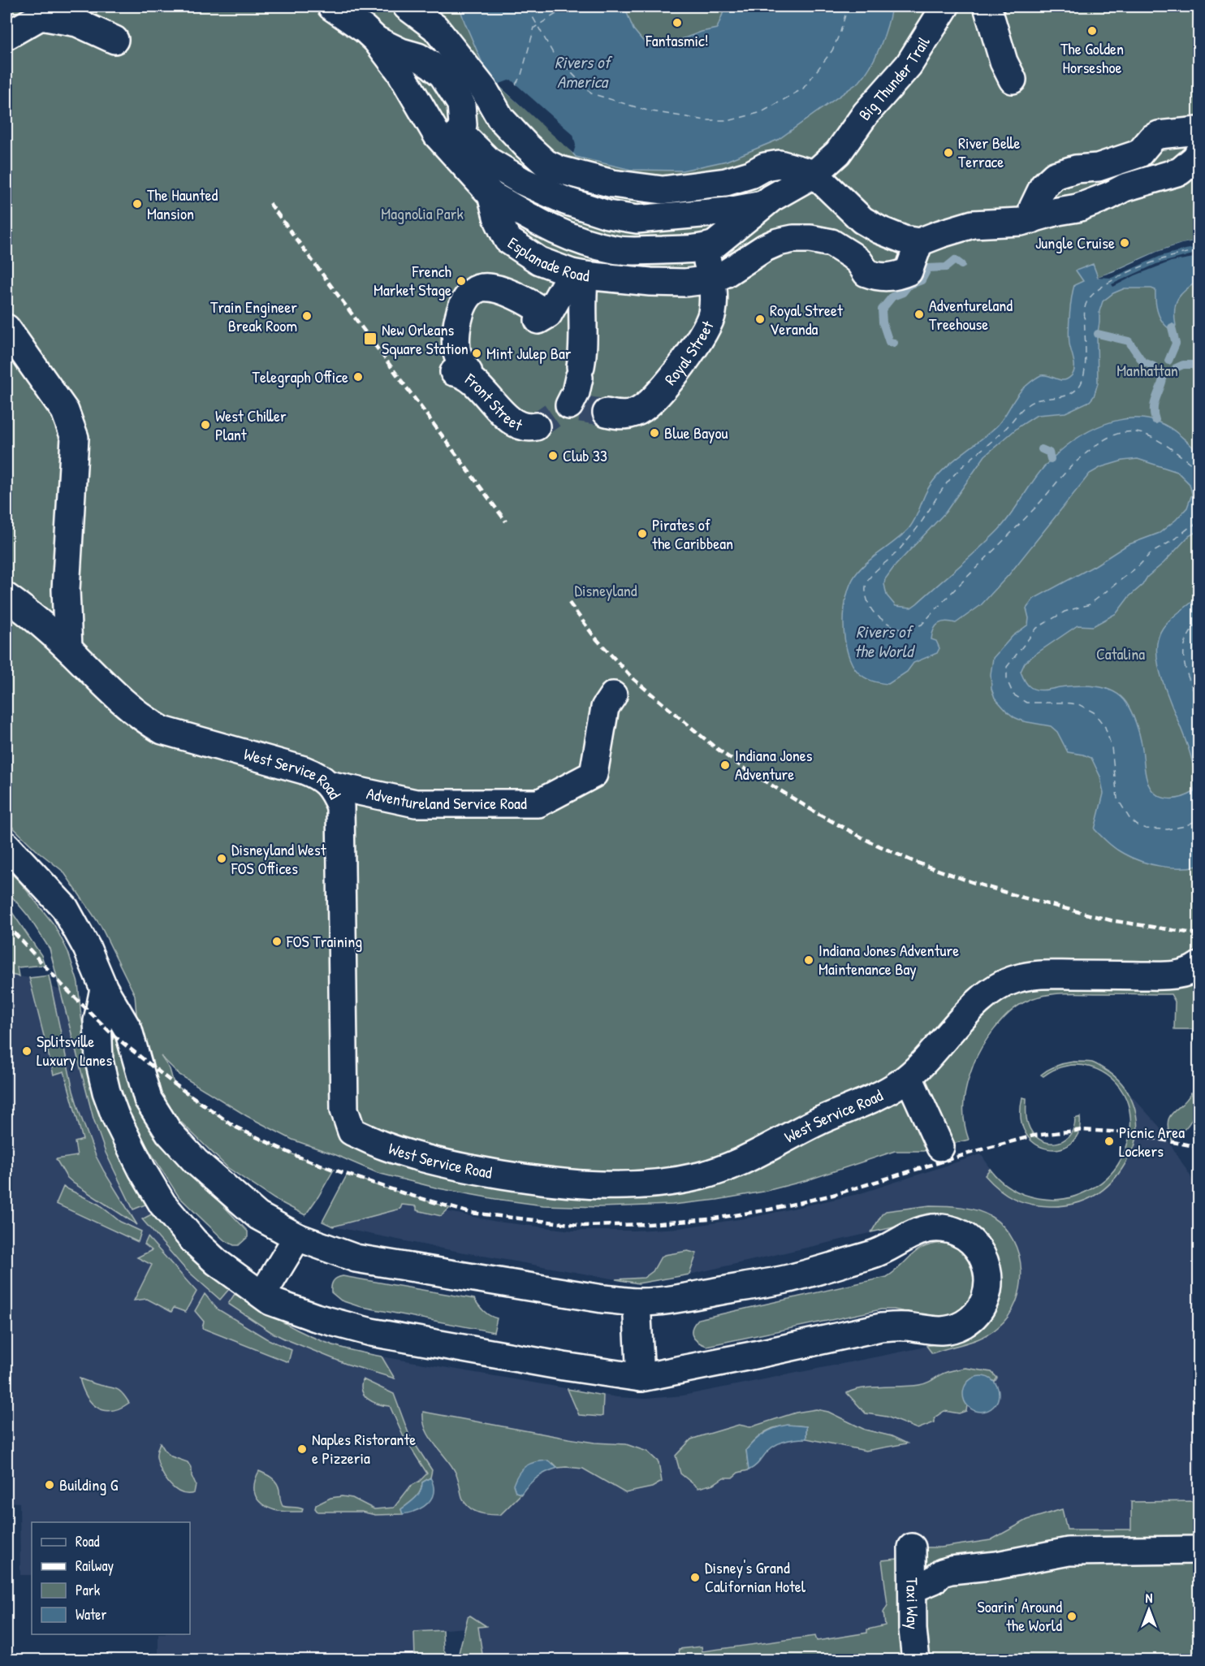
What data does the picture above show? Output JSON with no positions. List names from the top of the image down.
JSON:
{
  "streets": {
    "street": [
      "Big Thunder Trail",
      "Esplanade Road",
      "Royal Street",
      "Front Street",
      "West Service Road",
      "Adventureland Service Road",
      "Taxi Way"
    ]
  },
  "crossings": [
    ["Big Thunder Trail", "Royal Street"],
    ["Esplanade Road", "Royal Street"],
    ["Esplanade Road", "Front Street"],
    ["West Service Road", "Adventureland Service Road"]
  ],
  "water": ["Rivers of America", "Rivers of the World"],
  "parks": [
    "Magnolia Park",
    "Manhattan",
    "Disneyland",
    "Catalina"
  ],
  "places": {
    "other": [
      "Fantasmic!",
      "The Golden Horseshoe",
      "River Belle Terrace",
      "The Haunted Mansion",
      "Jungle Cruise",
      "French Market Stage",
      "Adventureland Treehouse",
      "Train Engineer Break Room",
      "Royal Street Veranda",
      "Mint Julep Bar",
      "Telegraph Office",
      "West Chiller Plant",
      "Blue Bayou",
      "Club 33",
      "Pirates of the Caribbean",
      "Indiana Jones Adventure",
      "Disneyland West FOS Offices",
      "FOS Training",
      "Indiana Jones Adventure Maintenance Bay",
      "Splitsville Luxury Lanes",
      "Picnic Area Lockers",
      "Naples Ristorante e Pizzeria",
      "Building G",
      "Disney's Grand Californian Hotel",
      "Soarin' Around the World"
    ],
    "transit": ["New Orleans Square Station"]
  },
  "legend": [
    "Road",
    "Railway",
    "Park",
    "Water"
  ],
  "north": "top"
}
